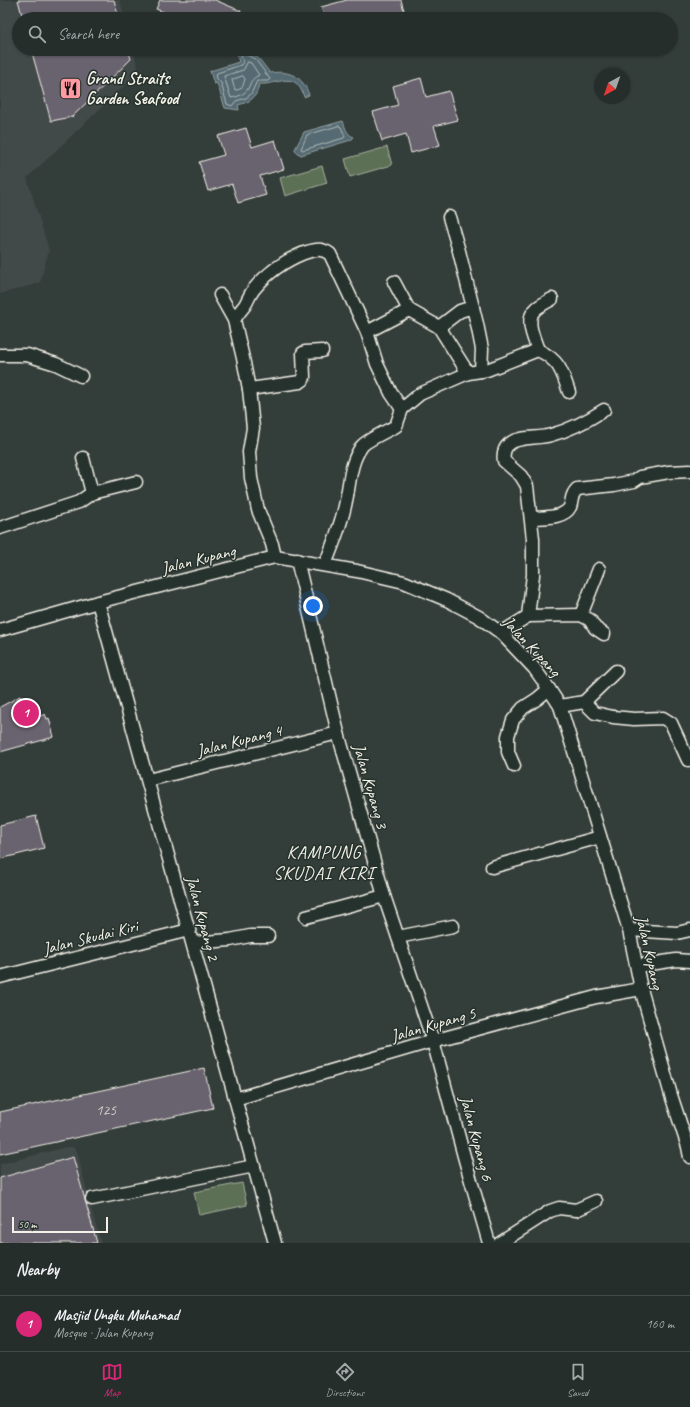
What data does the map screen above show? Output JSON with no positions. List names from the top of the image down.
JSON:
{
  "streets": {
    "street": [
      "Jalan Kupang",
      "Jalan Kupang 4",
      "Jalan Kupang 3",
      "Jalan Kupang 2",
      "Jalan Skudai Kiri",
      "Jalan Kupang 5",
      "Jalan Kupang 6"
    ]
  },
  "crossings": [
    ["Jalan Kupang", "Jalan Kupang 3"],
    ["Jalan Kupang", "Jalan Kupang 2"],
    ["Jalan Kupang", "Jalan Kupang 5"],
    ["Jalan Kupang 4", "Jalan Kupang 3"],
    ["Jalan Kupang 4", "Jalan Kupang 2"],
    ["Jalan Kupang 3", "Jalan Kupang 5"],
    ["Jalan Kupang 3", "Jalan Kupang 6"],
    ["Jalan Kupang 2", "Jalan Skudai Kiri"],
    ["Jalan Kupang 2", "Jalan Kupang 5"],
    ["Jalan Kupang 5", "Jalan Kupang 6"]
  ],
  "districts": ["KAMPUNG SKUDAI KIRI"],
  "places": {
    "restaurant": ["Grand Straits Garden Seafood"]
  },
  "house_numbers": ["125"],
  "scale_bar": "50 m",
  "north": "bottom left",
  "page": {
    "search": "Search here",
    "pins": "1",
    "scale": "50 m",
    "heading": "Nearby",
    "list": [
      {
        "mark": "1",
        "name": "Masjid Ungku Muhamad",
        "note": "Mosque · Jalan Kupang",
        "value": "160 m"
      }
    ],
    "nav": ["Map", "Directions", "Saved"]
  }
}
